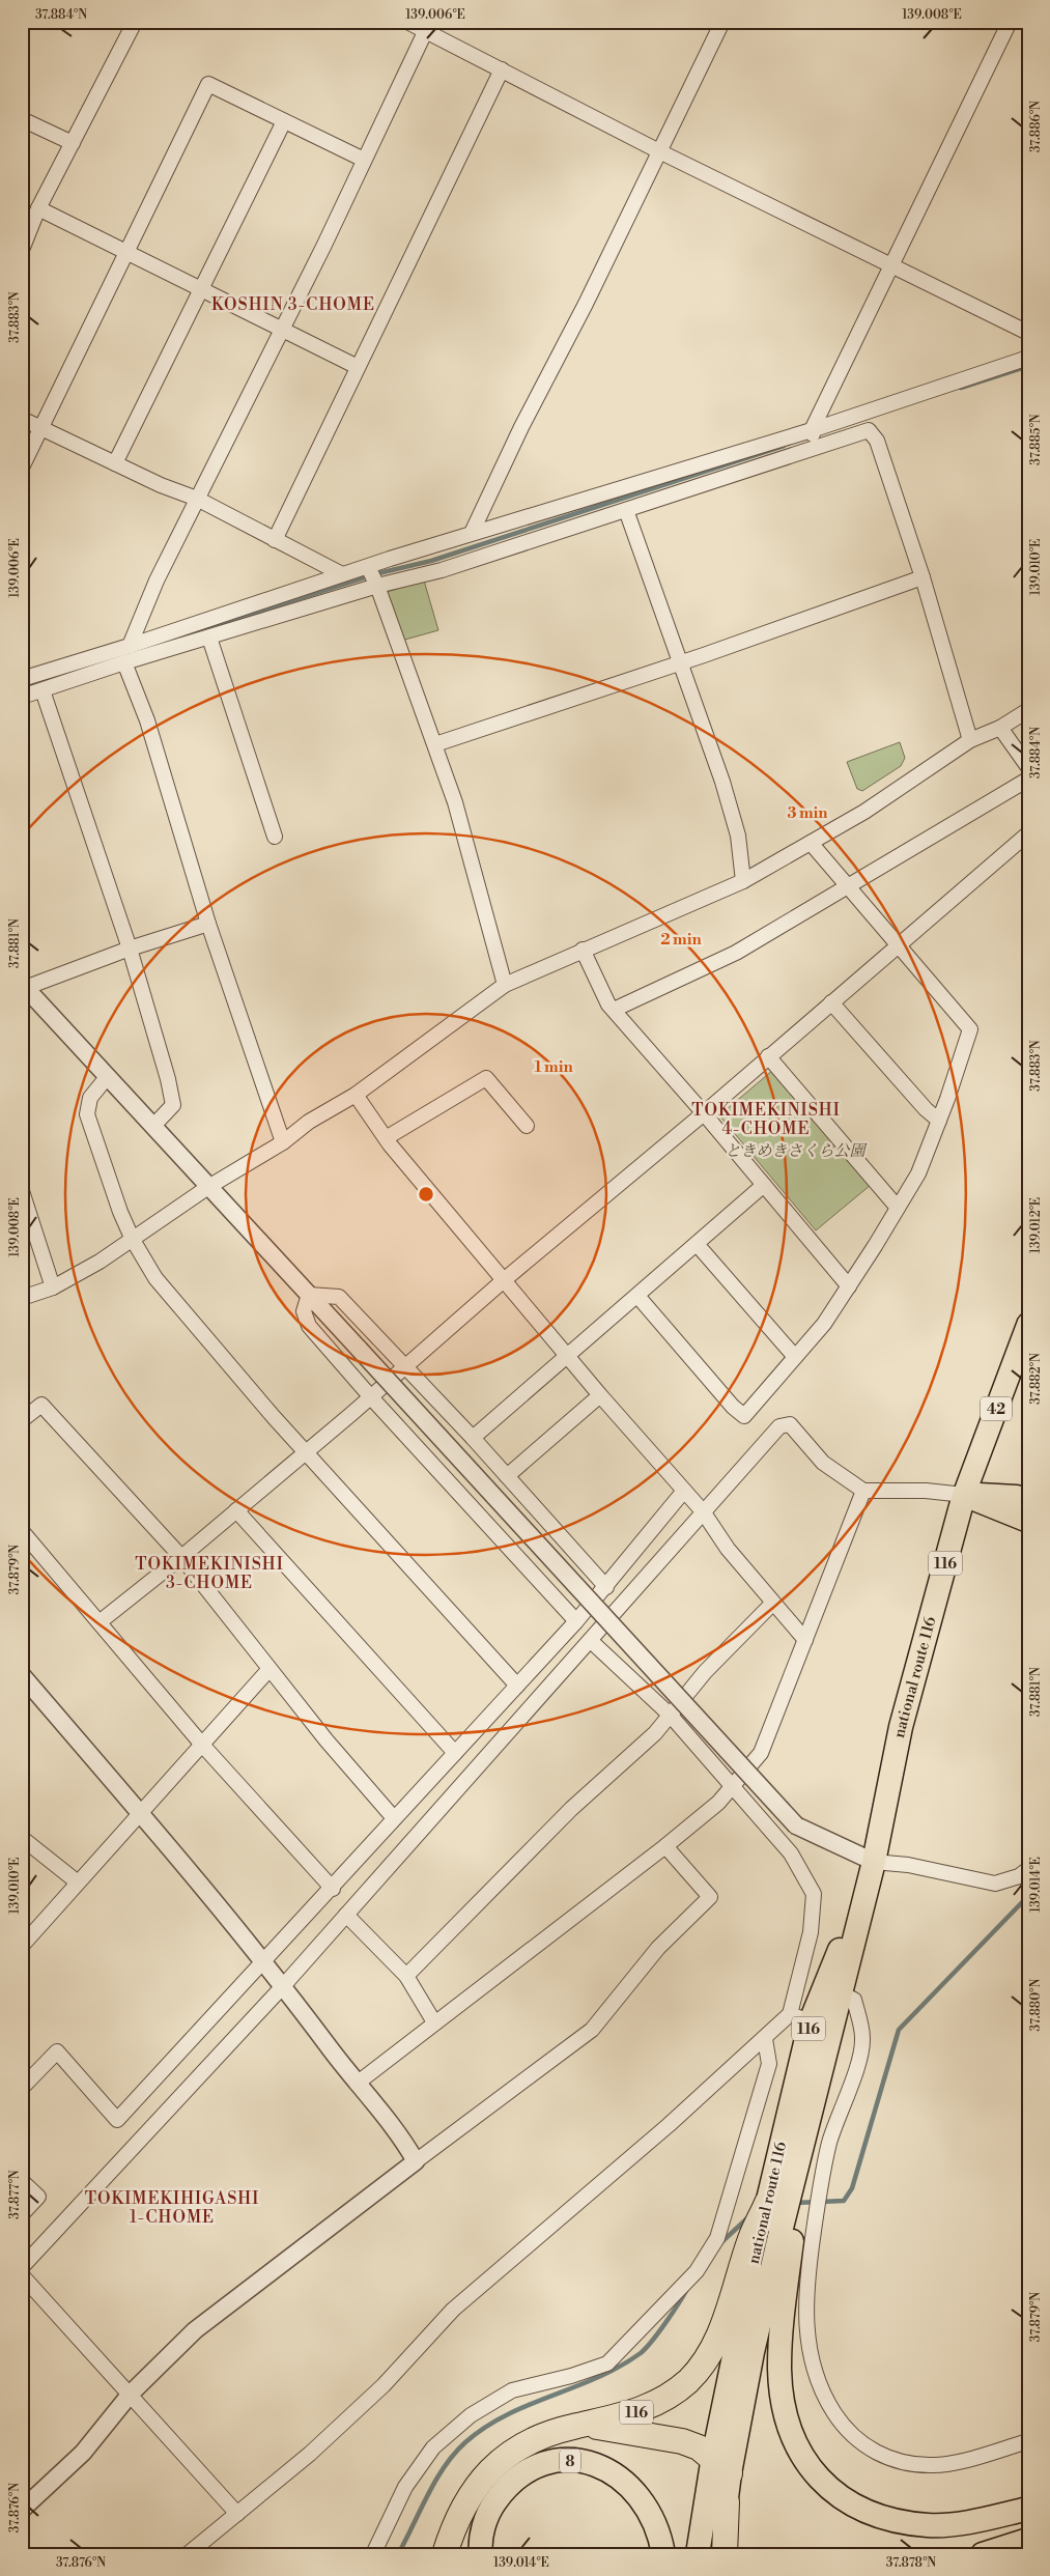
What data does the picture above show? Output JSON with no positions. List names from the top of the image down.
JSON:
{
  "streets": {
    "highway": ["116", "national route 116", "8"],
    "main road": ["42"]
  },
  "crossings": [
    ["42", "national route 116"],
    ["116", "national route 116"]
  ],
  "districts": [
    "KOSHIN 3-CHOME",
    "TOKIMEKINISHI 4-CHOME",
    "TOKIMEKINISHI 3-CHOME",
    "TOKIMEKIHIGASHI 1-CHOME"
  ],
  "parks": ["ときめきさくら公園"],
  "coordinates": [
    "37.884°N",
    "139.006°E",
    "139.008°E",
    "37.886°N",
    "37.883°N",
    "37.885°N",
    "139.010°E",
    "37.881°N",
    "139.012°E",
    "37.882°N",
    "37.879°N",
    "139.014°E",
    "37.880°N",
    "37.877°N",
    "37.876°N",
    "37.878°N"
  ],
  "rings": ["3 min", "2 min", "1 min"]
}
